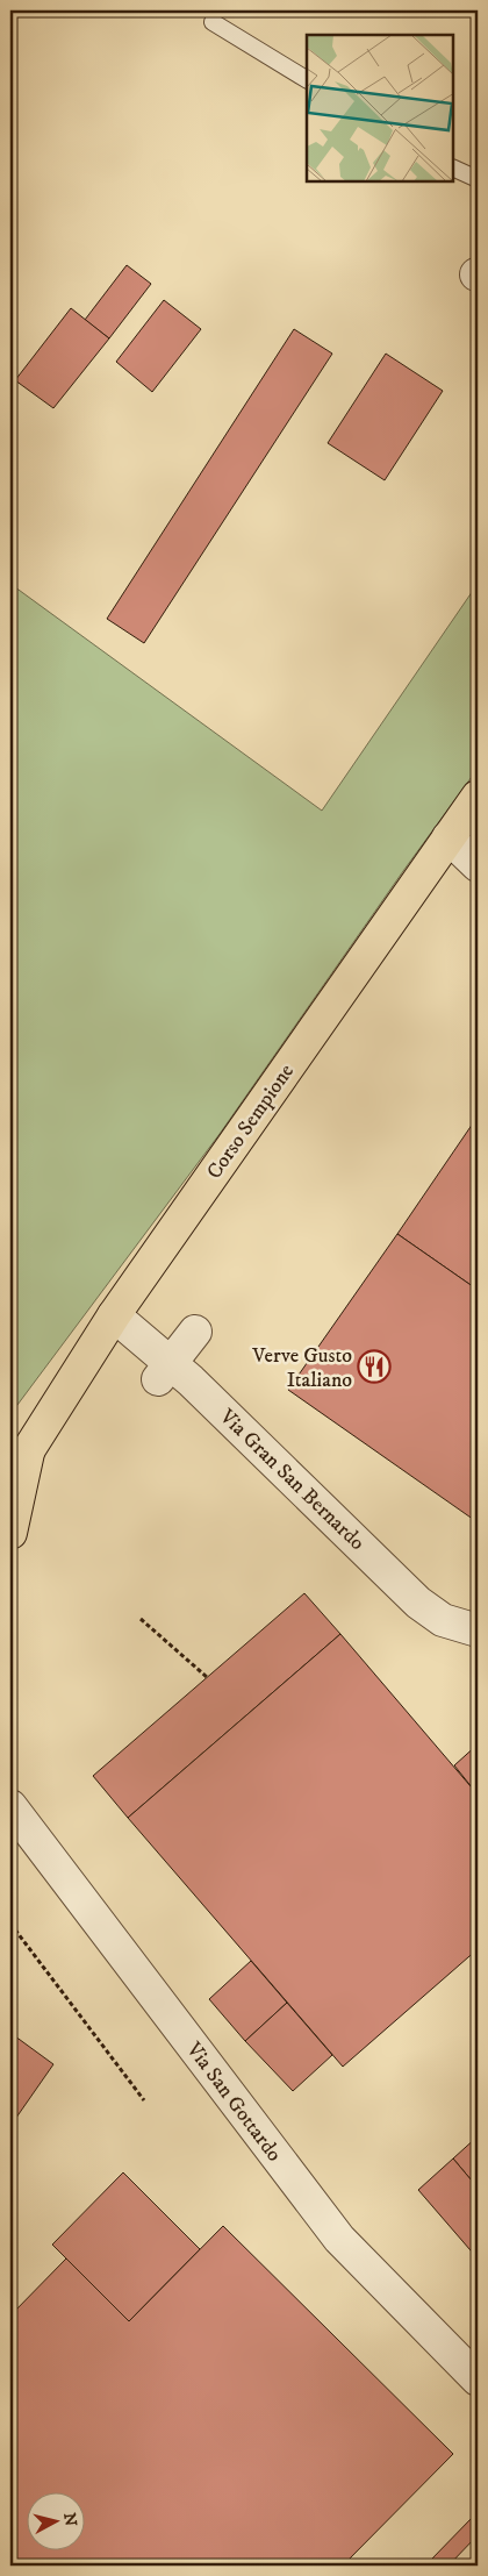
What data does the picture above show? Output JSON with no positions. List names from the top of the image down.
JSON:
{
  "streets": {
    "main road": ["Corso Sempione"],
    "street": ["Via Gran San Bernardo", "Via San Gottardo"]
  },
  "crossings": [
    ["Corso Sempione", "Via Gran San Bernardo"]
  ],
  "places": {
    "restaurant": ["Verve Gusto Italiano"]
  },
  "north": "right"
}
